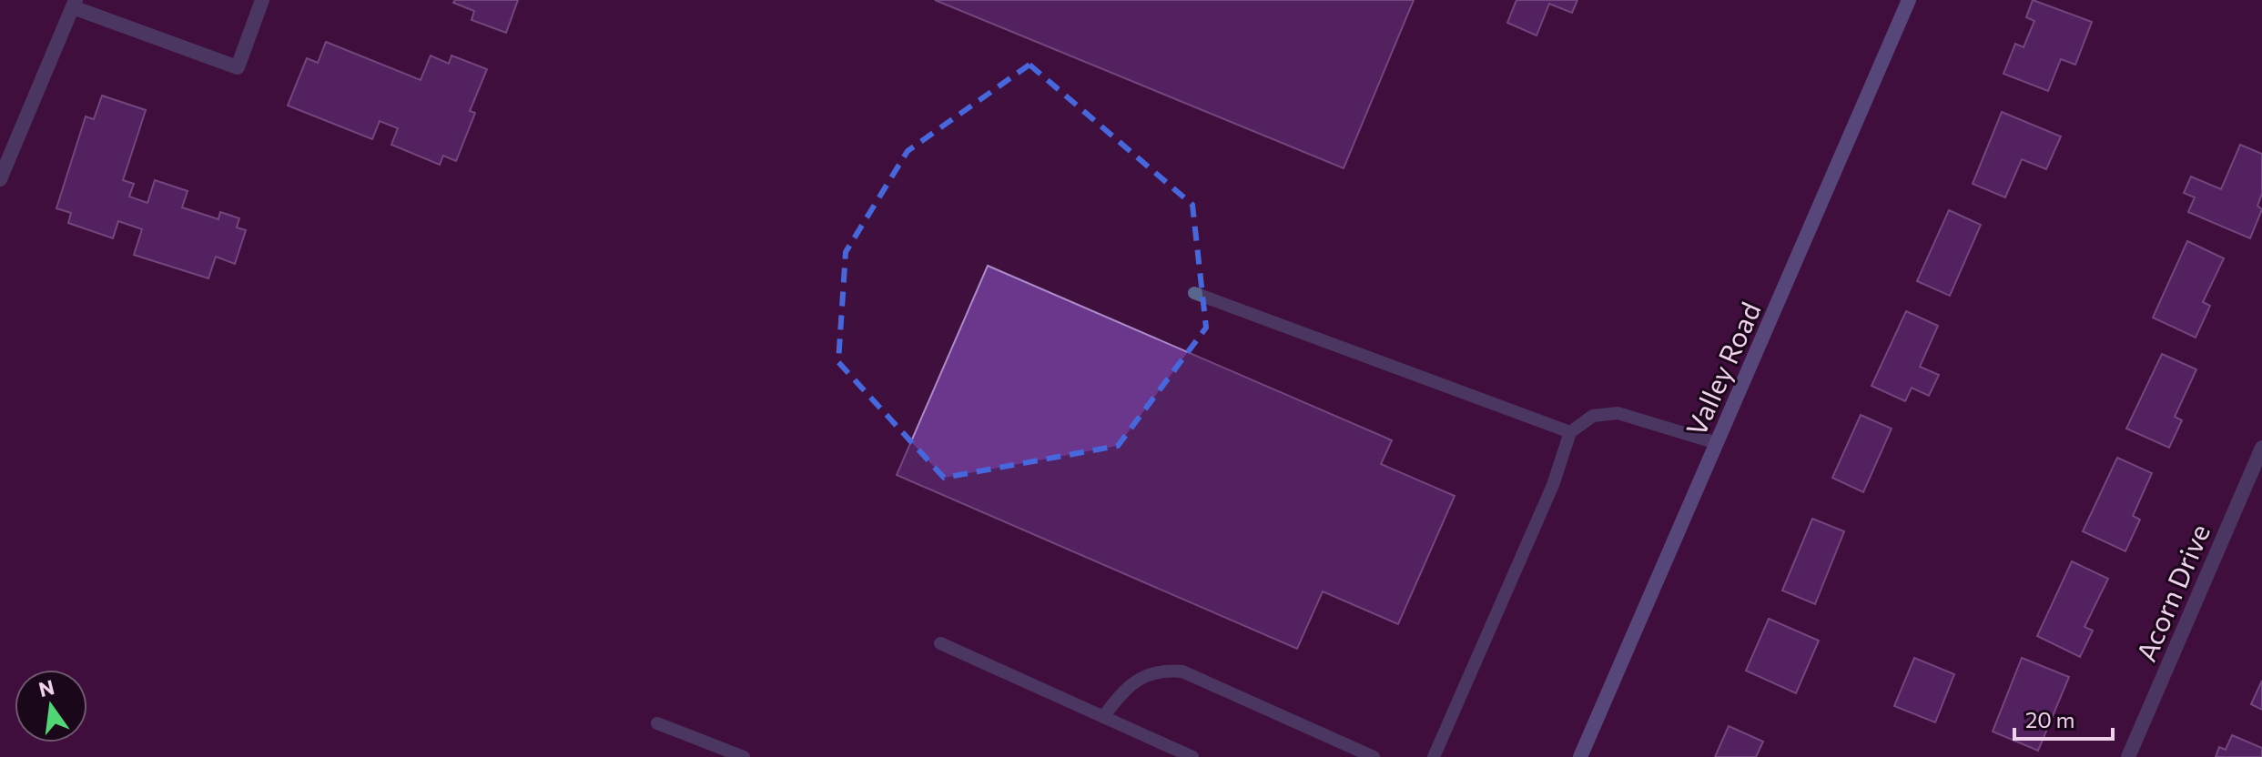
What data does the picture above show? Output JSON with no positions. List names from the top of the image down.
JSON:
{
  "streets": {
    "street": ["Valley Road", "Acorn Drive"]
  },
  "scale_bar": "20 m",
  "north": "top"
}
